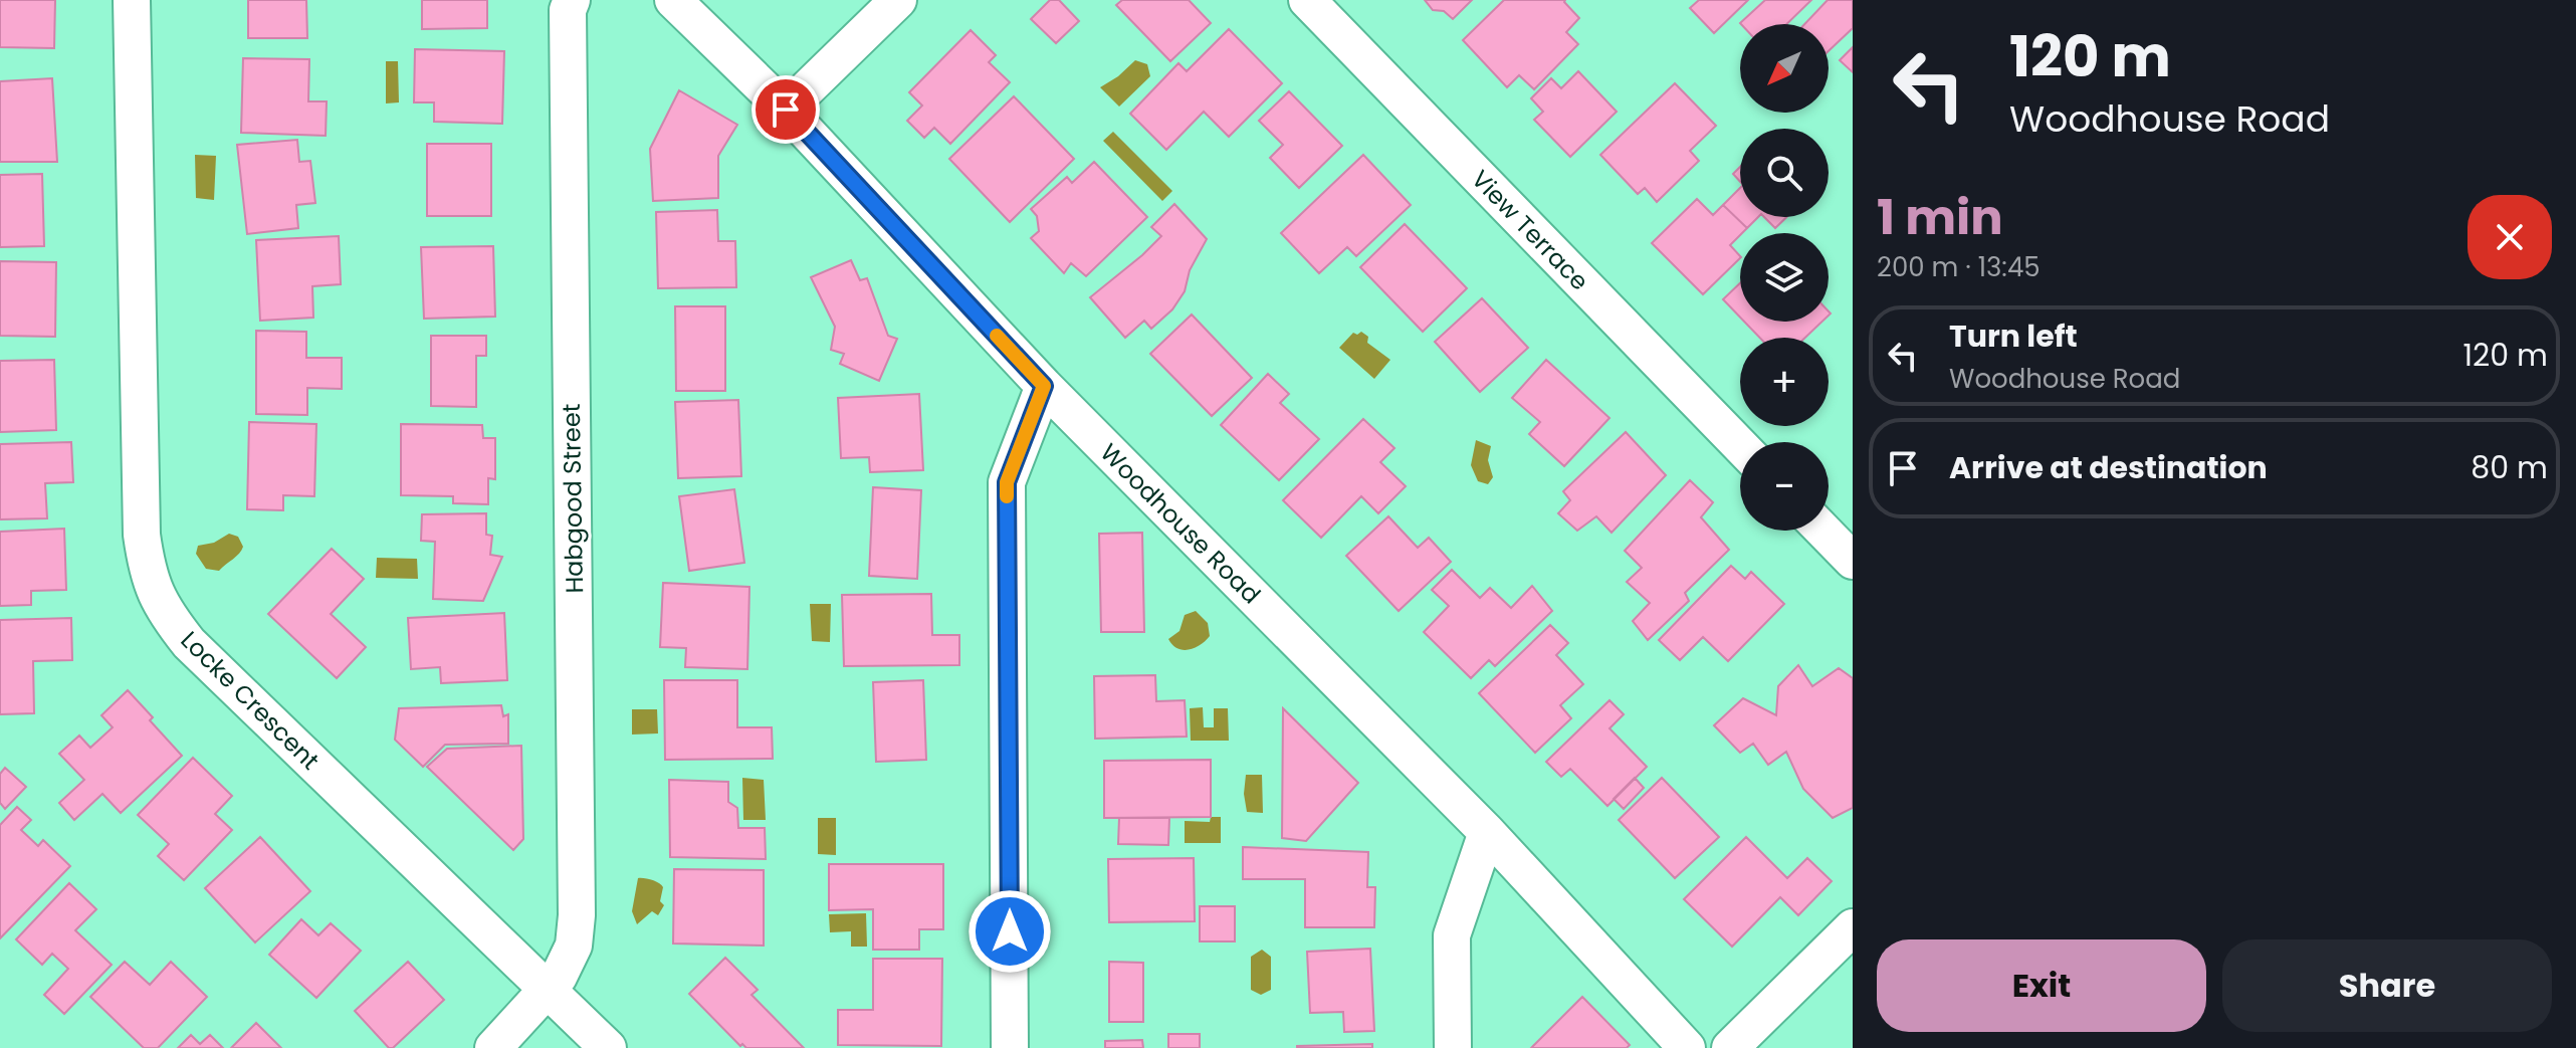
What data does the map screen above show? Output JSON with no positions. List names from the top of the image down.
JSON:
{
  "streets": {
    "street": [
      "View Terrace",
      "Habgood Street",
      "Woodhouse Road",
      "Locke Crescent"
    ]
  },
  "crossings": [
    ["Habgood Street", "Locke Crescent"]
  ],
  "north": "bottom left",
  "page": {
    "turn": ["120 m", "Woodhouse Road"],
    "map_buttons": ["+", "−"],
    "heading": ["1 min", "200 m · 13:45"],
    "list": [
      {
        "name": "Turn left",
        "note": "Woodhouse Road",
        "value": "120 m"
      },
      {
        "name": "Arrive at destination",
        "value": "80 m"
      }
    ],
    "buttons": ["Exit", "Share"]
  }
}
